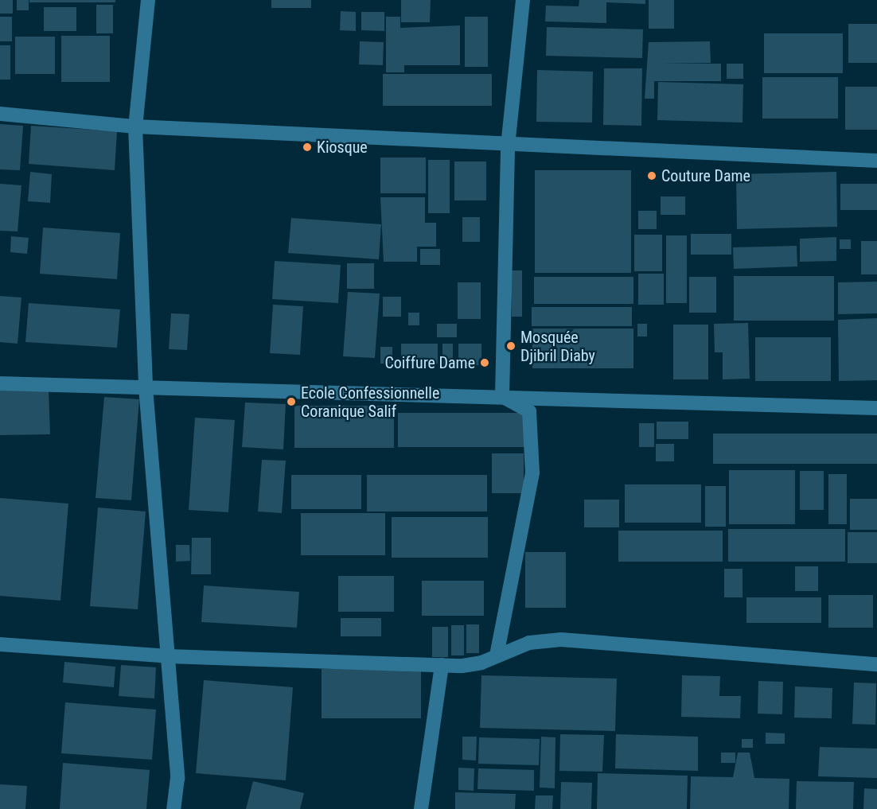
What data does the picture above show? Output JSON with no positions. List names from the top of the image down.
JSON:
{
  "places": [
    "Kiosque",
    "Couture Dame",
    "Mosquée Djibril Diaby",
    "Coiffure Dame",
    "Ecole Confessionnelle Coranique Salif"
  ]
}
